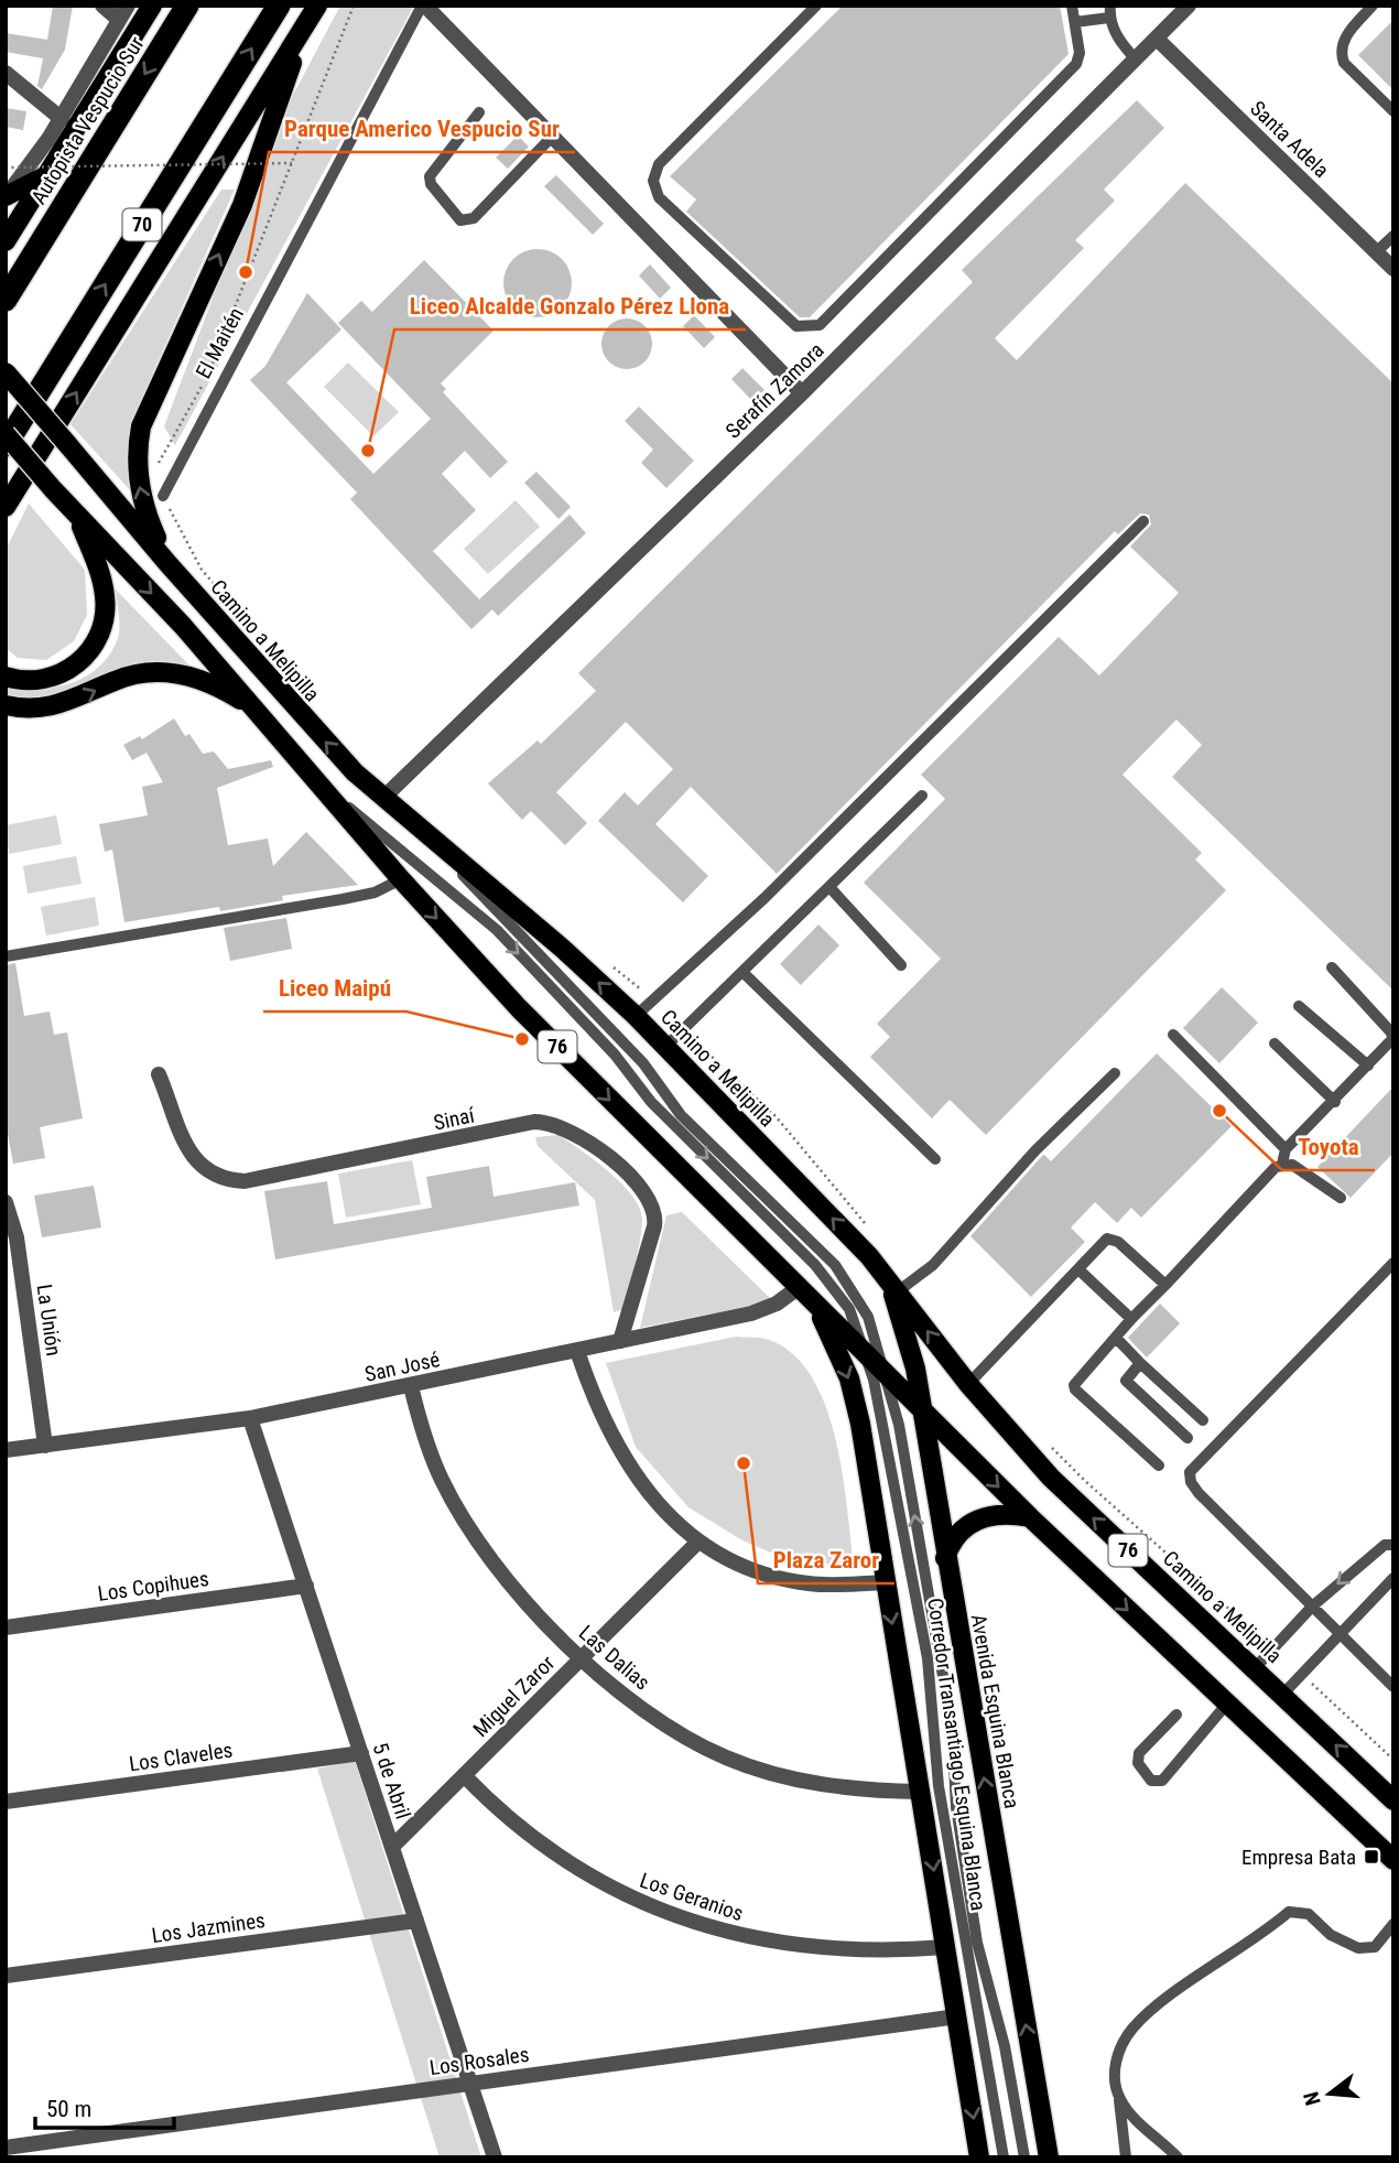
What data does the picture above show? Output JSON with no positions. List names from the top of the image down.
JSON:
{
  "streets": {
    "highway": ["Autopista Vespucio Sur", "70"],
    "main road": ["Camino a Melipilla", "76", "Avenida Esquina Blanca"],
    "street": [
      "Santa Adela",
      "El Maitén",
      "Serafín Zamora",
      "Sinaí",
      "La Unión",
      "San José",
      "Los Copihues",
      "Las Dalias",
      "Miguel Zaror",
      "Los Claveles",
      "5 de Abril",
      "Los Geranios",
      "Los Jazmines",
      "Los Rosales"
    ],
    "lane": ["Corredor Transantiago Esquina Blanca"]
  },
  "crossings": [
    ["Santa Adela", "Serafín Zamora"],
    ["El Maitén", "Serafín Zamora"],
    ["Serafín Zamora", "Camino a Melipilla"],
    ["Serafín Zamora", "Corredor Transantiago Esquina Blanca"],
    ["Camino a Melipilla", "Avenida Esquina Blanca"],
    ["Camino a Melipilla", "Corredor Transantiago Esquina Blanca"],
    ["76", "San José"],
    ["76", "Avenida Esquina Blanca"],
    ["76", "Corredor Transantiago Esquina Blanca"],
    ["Sinaí", "San José"],
    ["La Unión", "San José"],
    ["San José", "Las Dalias"],
    ["San José", "5 de Abril"],
    ["Los Copihues", "5 de Abril"],
    ["Las Dalias", "Miguel Zaror"],
    ["Miguel Zaror", "5 de Abril"],
    ["Miguel Zaror", "Los Geranios"],
    ["Los Claveles", "5 de Abril"],
    ["5 de Abril", "Los Jazmines"],
    ["5 de Abril", "Los Rosales"]
  ],
  "places": {
    "other": [
      "Parque Americo Vespucio Sur",
      "Liceo Alcalde Gonzalo Pérez Llona",
      "Liceo Maipú",
      "Toyota",
      "Plaza Zaror"
    ],
    "transit": ["Empresa Bata"]
  },
  "scale_bar": "50 m",
  "north": "left"
}
